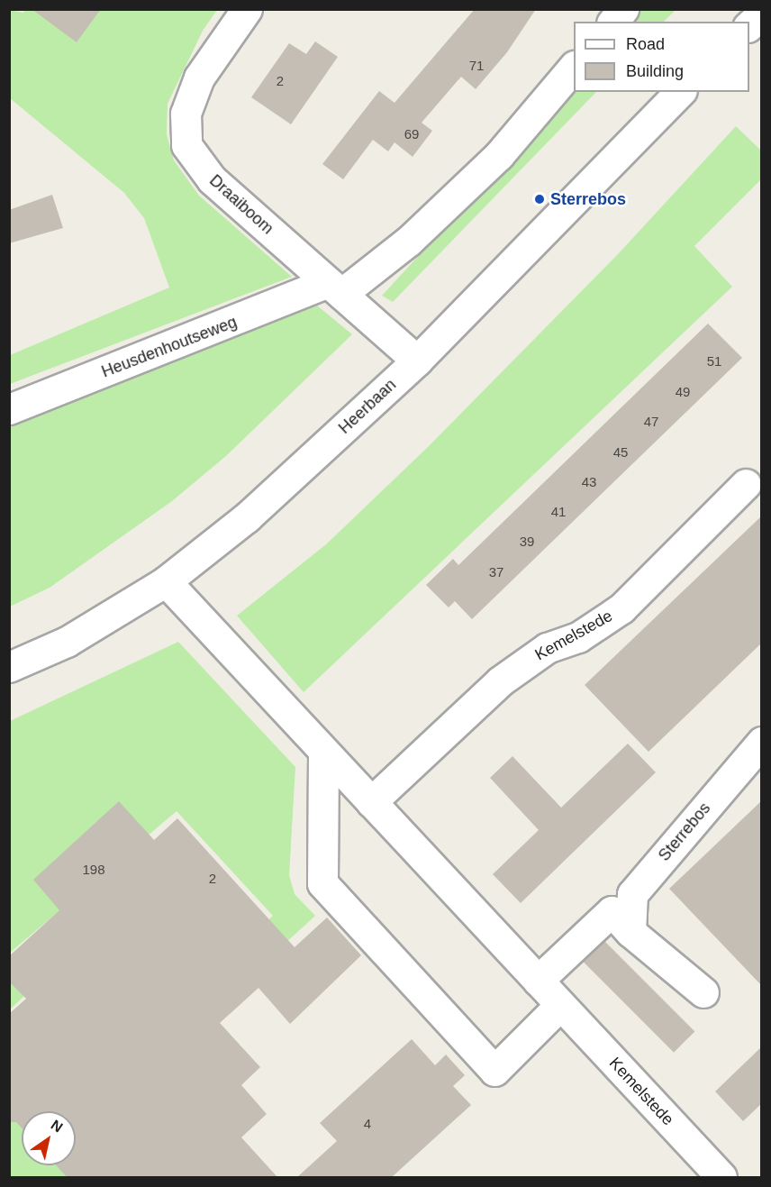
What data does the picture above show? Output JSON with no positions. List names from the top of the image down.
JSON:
{
  "streets": {
    "street": [
      "Draaiboom",
      "Heusdenhoutseweg",
      "Heerbaan",
      "Kemelstede",
      "Sterrebos"
    ]
  },
  "crossings": [
    ["Draaiboom", "Heusdenhoutseweg"],
    ["Draaiboom", "Heerbaan"],
    ["Heerbaan", "Kemelstede"]
  ],
  "places": ["Sterrebos"],
  "house_numbers": [
    "71",
    "2",
    "69",
    "51",
    "49",
    "47",
    "45",
    "43",
    "41",
    "39",
    "37",
    "198",
    "2",
    "4"
  ],
  "legend": ["Road", "Building"],
  "north": "top right"
}
